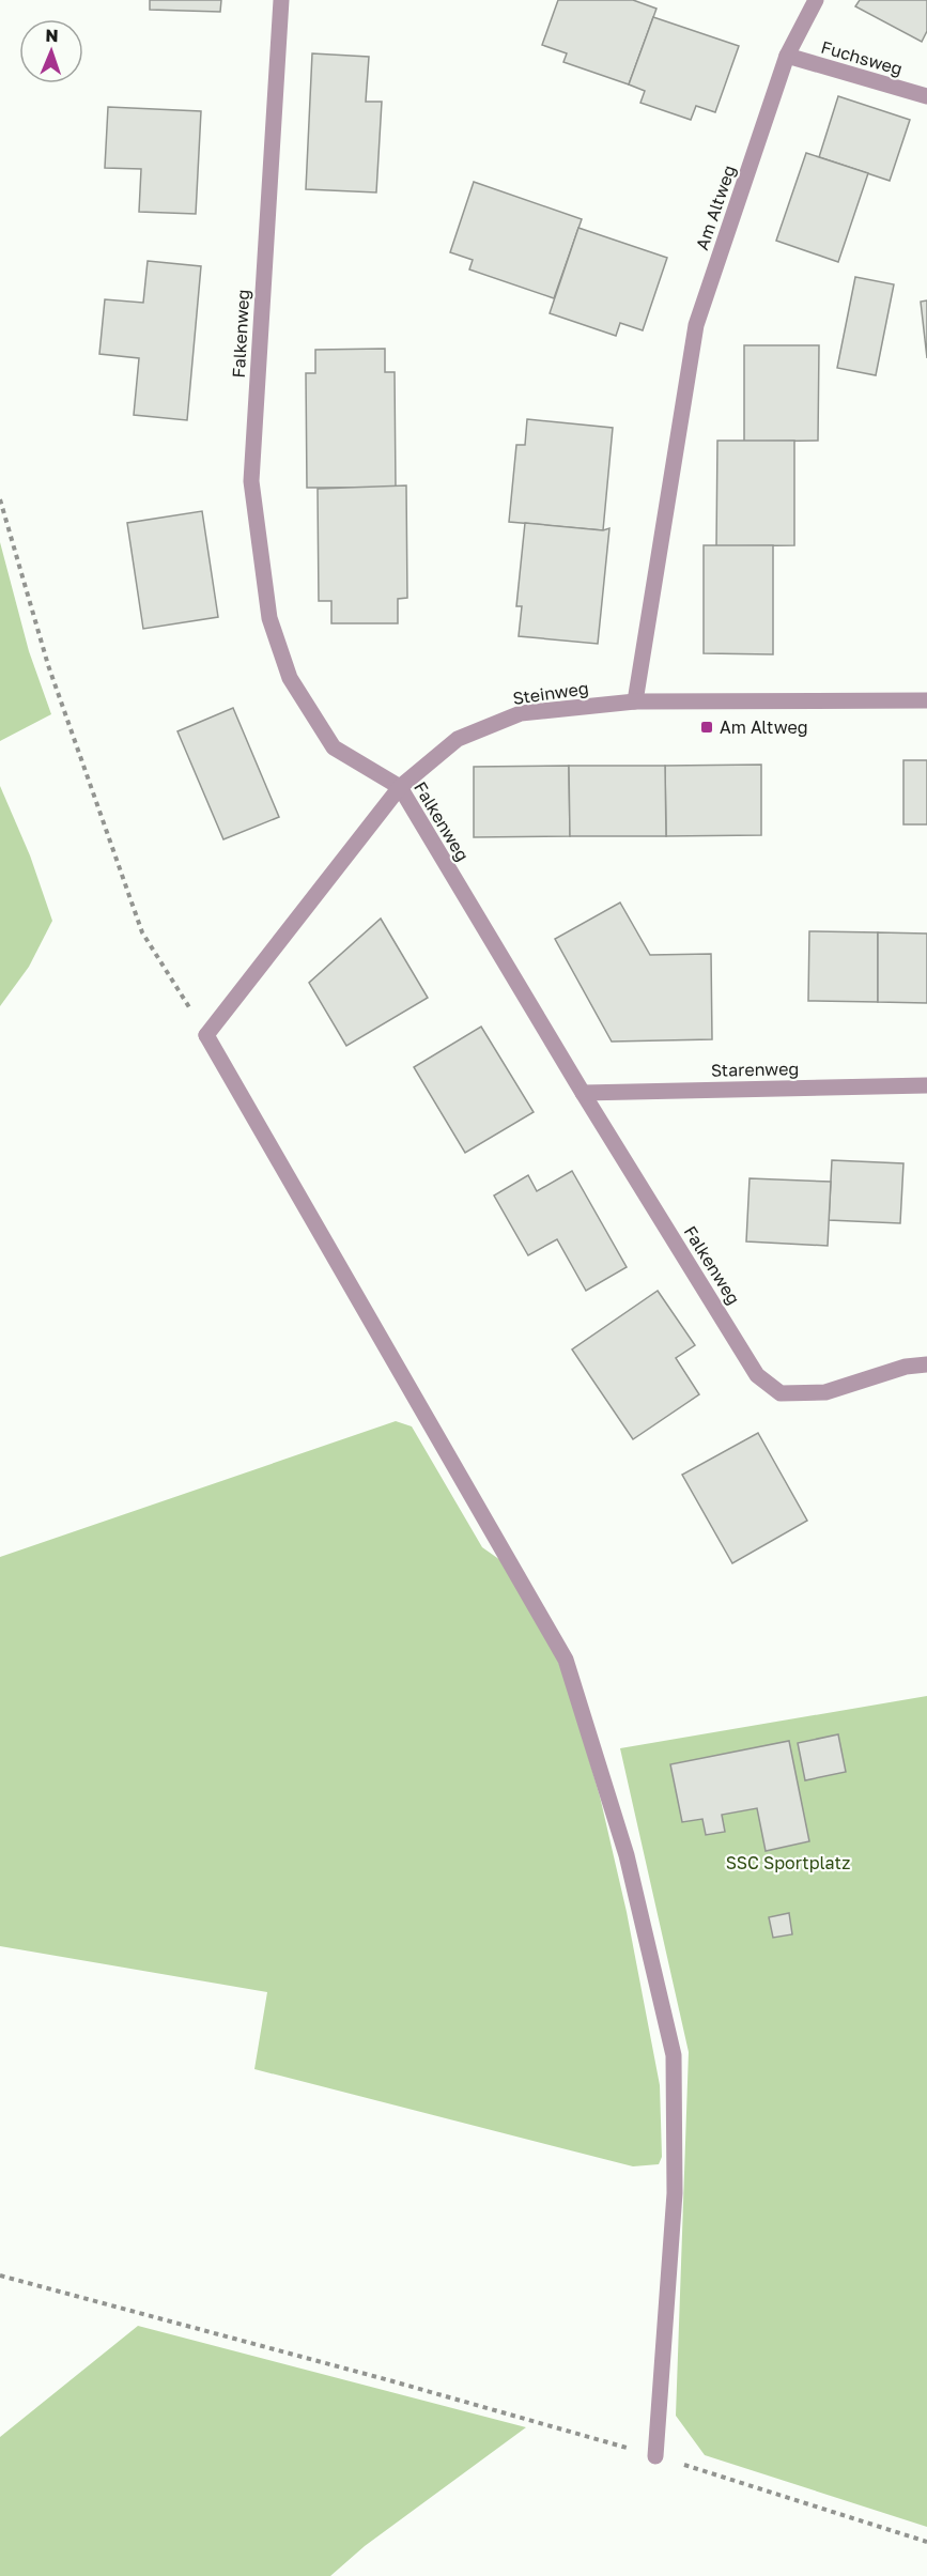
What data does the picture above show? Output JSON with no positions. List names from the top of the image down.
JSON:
{
  "streets": {
    "street": [
      "Fuchsweg",
      "Am Altweg",
      "Falkenweg",
      "Steinweg",
      "Starenweg"
    ]
  },
  "crossings": [
    ["Fuchsweg", "Am Altweg"],
    ["Am Altweg", "Steinweg"],
    ["Falkenweg", "Steinweg"],
    ["Falkenweg", "Starenweg"]
  ],
  "parks": ["SSC Sportplatz"],
  "places": {
    "transit": ["Am Altweg"]
  },
  "north": "top"
}
